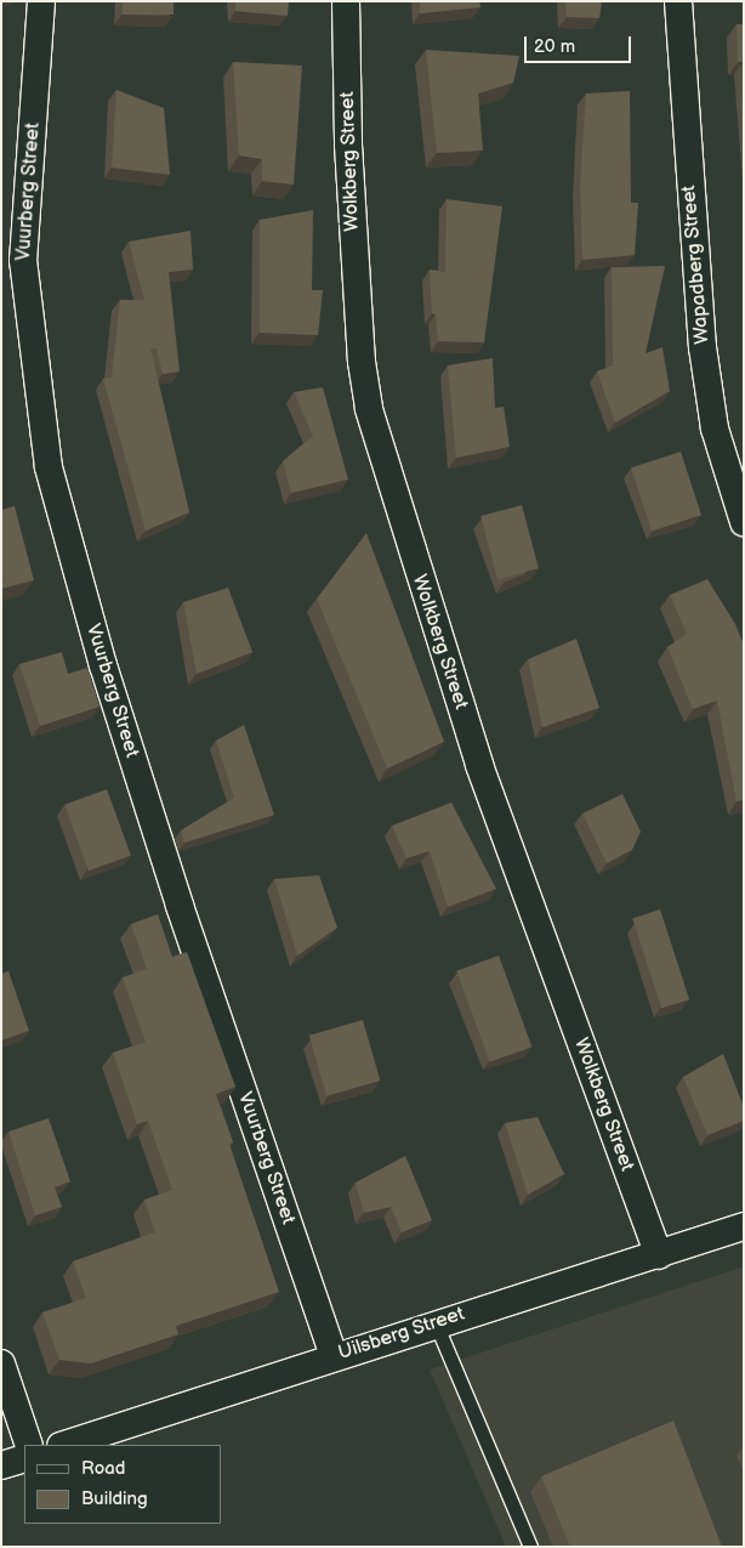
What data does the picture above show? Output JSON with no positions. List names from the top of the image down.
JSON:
{
  "streets": {
    "street": [
      "Wolkberg Street",
      "Vuurberg Street",
      "Wapadberg Street",
      "Uilsberg Street"
    ]
  },
  "crossings": [
    ["Wolkberg Street", "Uilsberg Street"],
    ["Vuurberg Street", "Uilsberg Street"]
  ],
  "legend": ["Road", "Building"],
  "scale_bar": "20 m"
}
